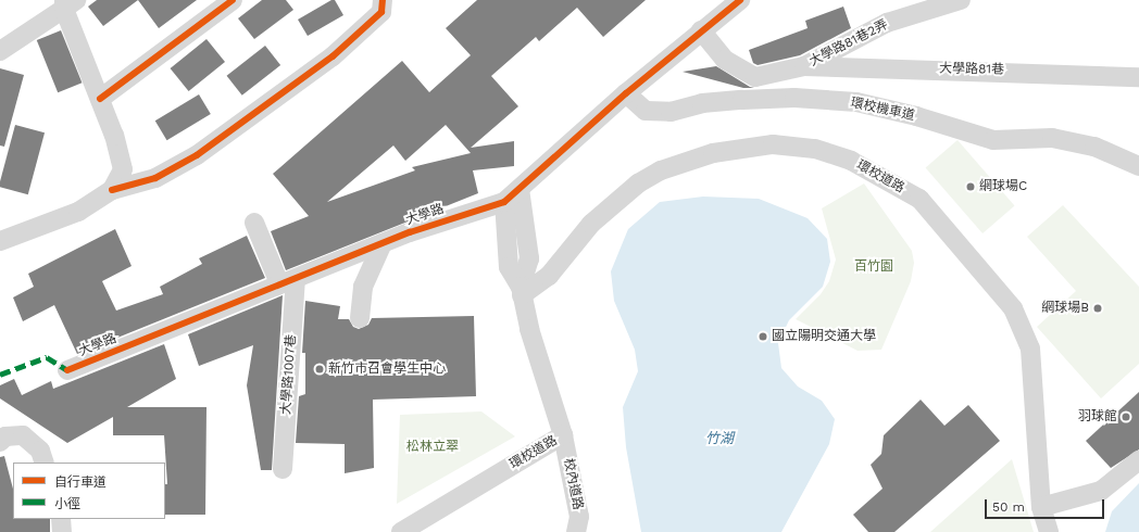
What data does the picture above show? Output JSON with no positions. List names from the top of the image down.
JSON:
{
  "streets": {
    "street": [
      "大學路81巷2弄",
      "大學路81巷",
      "環校機車道",
      "環校道路",
      "大學路",
      "大學路1007巷",
      "校內道路"
    ]
  },
  "crossings": [
    ["大學路81巷2弄", "大學路81巷"],
    ["大學路81巷2弄", "大學路"],
    ["環校機車道", "大學路"],
    ["環校道路", "校內道路"],
    ["大學路", "大學路1007巷"]
  ],
  "water": ["竹湖"],
  "parks": ["百竹園", "松林立翠"],
  "places": [
    "網球場C",
    "網球場B",
    "國立陽明交通大學",
    "新竹市召會學生中心",
    "羽球館"
  ],
  "legend": ["自行車道", "小徑"],
  "scale_bar": "50 m"
}
